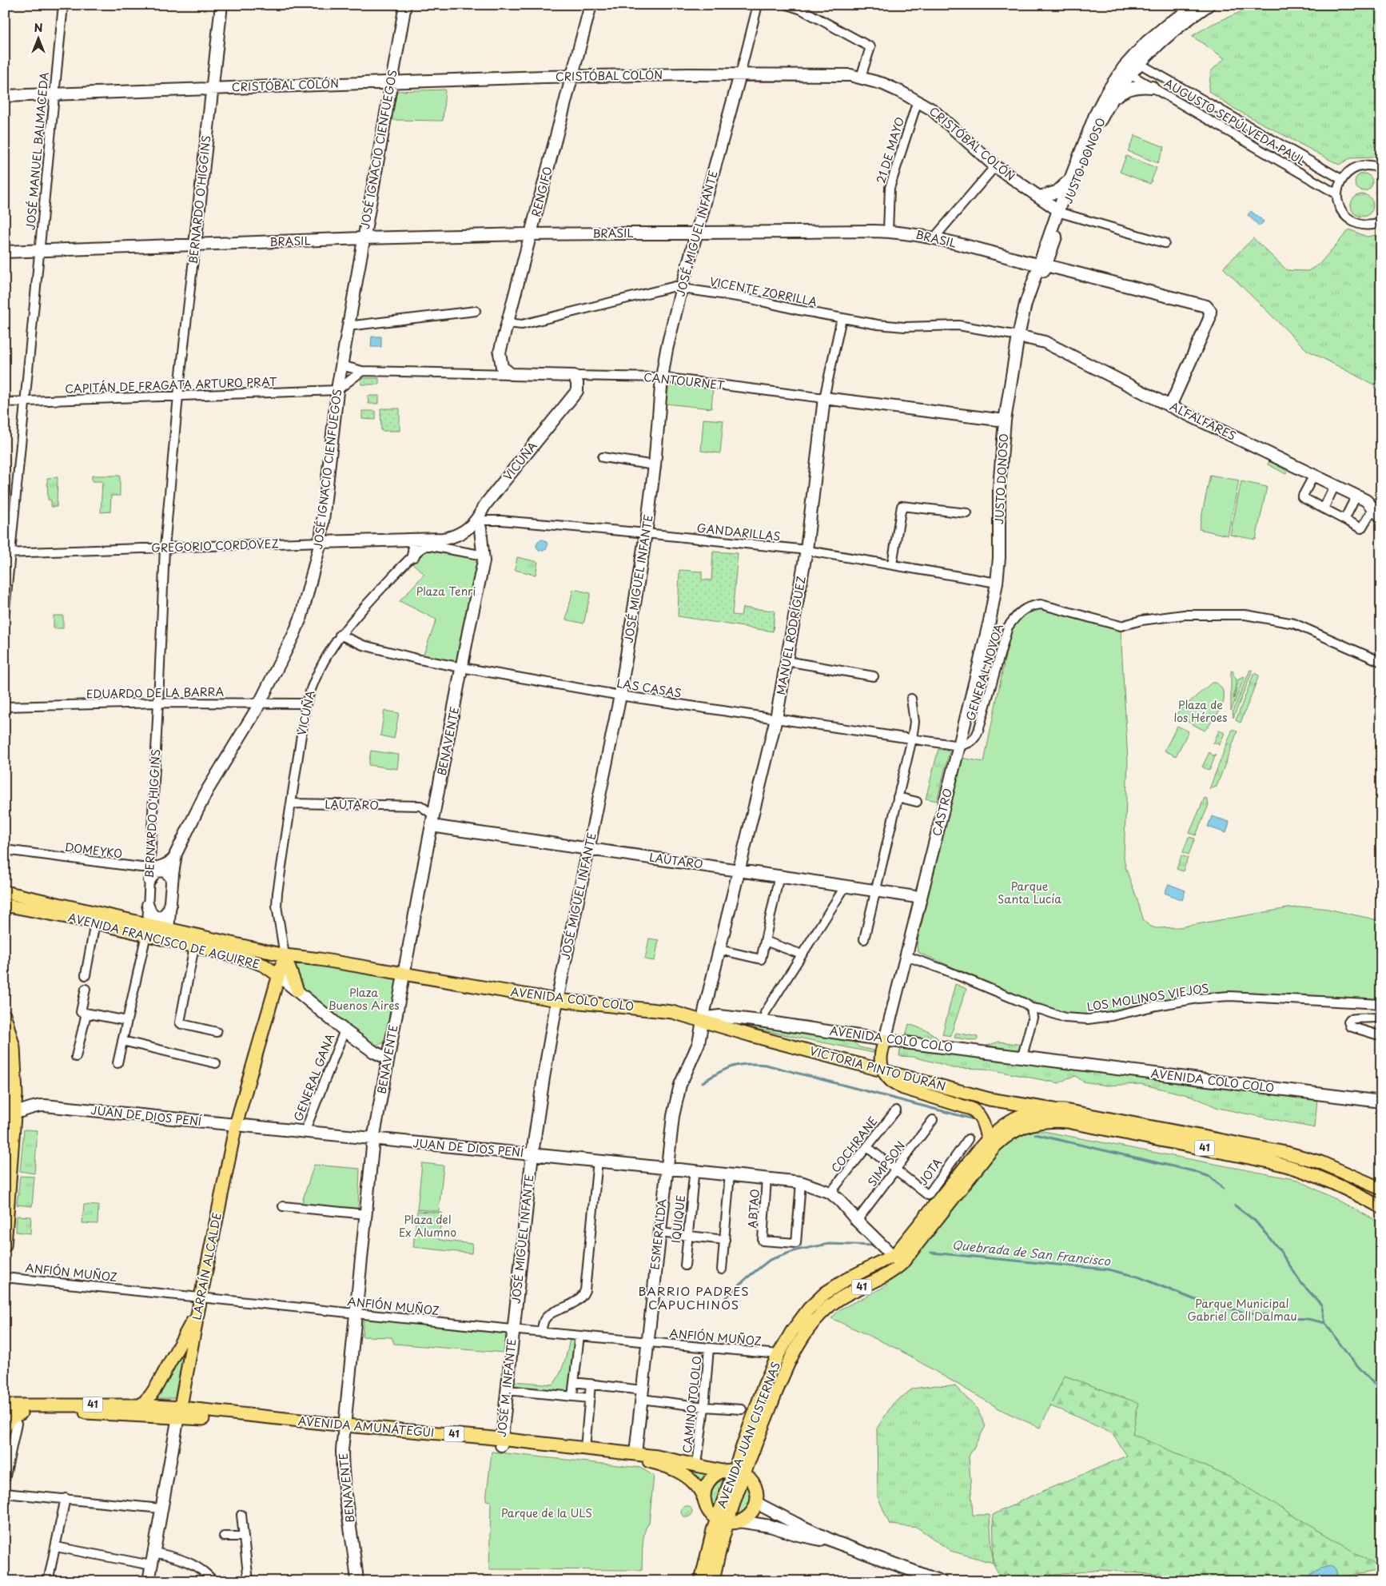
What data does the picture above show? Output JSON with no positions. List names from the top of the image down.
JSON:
{
  "streets": {
    "main road": [
      "AVENIDA FRANCISCO DE AGUIRRE",
      "AVENIDA COLO COLO",
      "VICTORIA PINTO DURÁN",
      "41",
      "LARRAÍN ALCALDE",
      "AVENIDA AMUNÁTEGUI",
      "AVENIDA JUAN CISTERNAS"
    ],
    "street": [
      "CRISTÓBAL COLÓN",
      "AUGUSTO SEPÚLVEDA PAUL",
      "JOSÉ IGNACIO CIENFUEGOS",
      "21 DE MAYO",
      "JOSÉ MANUEL BALMACEDA",
      "JUSTO DONOSO",
      "RENGIFO",
      "BERNARDO O'HIGGINS",
      "BRASIL",
      "JOSÉ MIGUEL INFANTE",
      "VICENTE ZORRILLA",
      "CANTOURNET",
      "CAPITÁN DE FRAGATA ARTURO PRAT",
      "ALFALFARES",
      "VICUÑA",
      "GANDARILLAS",
      "GREGORIO CORDOVEZ",
      "MANUEL RODRÍGUEZ",
      "GENERAL NOVOA",
      "LAS CASAS",
      "EDUARDO DE LA BARRA",
      "BENAVENTE",
      "LAUTARO",
      "CASTRO",
      "DOMEYKO",
      "LOS MOLINOS VIEJOS",
      "GENERAL GANA",
      "JUAN DE DIOS PENÍ",
      "COCHRANE",
      "SIMPSON",
      "JOTA",
      "ABTAO",
      "IQUIQUE",
      "ESMERALDA",
      "ANFIÓN MUÑOZ",
      "JOSÉ M. INFANTE",
      "CAMINO TOLOLO"
    ]
  },
  "crossings": [
    ["CRISTÓBAL COLÓN", "JOSÉ IGNACIO CIENFUEGOS"],
    ["CRISTÓBAL COLÓN", "21 DE MAYO"],
    ["CRISTÓBAL COLÓN", "JOSÉ MANUEL BALMACEDA"],
    ["CRISTÓBAL COLÓN", "JUSTO DONOSO"],
    ["CRISTÓBAL COLÓN", "RENGIFO"],
    ["CRISTÓBAL COLÓN", "BERNARDO O'HIGGINS"],
    ["CRISTÓBAL COLÓN", "JOSÉ MIGUEL INFANTE"],
    ["AUGUSTO SEPÚLVEDA PAUL", "JUSTO DONOSO"],
    ["JOSÉ IGNACIO CIENFUEGOS", "BRASIL"],
    ["JOSÉ IGNACIO CIENFUEGOS", "CANTOURNET"],
    ["JOSÉ IGNACIO CIENFUEGOS", "CAPITÁN DE FRAGATA ARTURO PRAT"],
    ["JOSÉ IGNACIO CIENFUEGOS", "GREGORIO CORDOVEZ"],
    ["JOSÉ IGNACIO CIENFUEGOS", "EDUARDO DE LA BARRA"],
    ["JOSÉ IGNACIO CIENFUEGOS", "DOMEYKO"],
    ["JOSÉ IGNACIO CIENFUEGOS", "AVENIDA FRANCISCO DE AGUIRRE"],
    ["21 DE MAYO", "BRASIL"],
    ["JOSÉ MANUEL BALMACEDA", "BRASIL"],
    ["JOSÉ MANUEL BALMACEDA", "CAPITÁN DE FRAGATA ARTURO PRAT"],
    ["JUSTO DONOSO", "BRASIL"],
    ["JUSTO DONOSO", "VICENTE ZORRILLA"],
    ["JUSTO DONOSO", "CANTOURNET"],
    ["JUSTO DONOSO", "ALFALFARES"],
    ["JUSTO DONOSO", "GANDARILLAS"],
    ["JUSTO DONOSO", "CASTRO"],
    ["RENGIFO", "BRASIL"],
    ["RENGIFO", "VICENTE ZORRILLA"],
    ["RENGIFO", "CANTOURNET"],
    ["BERNARDO O'HIGGINS", "BRASIL"],
    ["BERNARDO O'HIGGINS", "CAPITÁN DE FRAGATA ARTURO PRAT"],
    ["BERNARDO O'HIGGINS", "GREGORIO CORDOVEZ"],
    ["BERNARDO O'HIGGINS", "EDUARDO DE LA BARRA"],
    ["BERNARDO O'HIGGINS", "DOMEYKO"],
    ["BERNARDO O'HIGGINS", "AVENIDA FRANCISCO DE AGUIRRE"],
    ["BRASIL", "JOSÉ MIGUEL INFANTE"],
    ["BRASIL", "ALFALFARES"],
    ["JOSÉ MIGUEL INFANTE", "VICENTE ZORRILLA"],
    ["JOSÉ MIGUEL INFANTE", "CANTOURNET"],
    ["JOSÉ MIGUEL INFANTE", "GANDARILLAS"],
    ["JOSÉ MIGUEL INFANTE", "LAS CASAS"],
    ["JOSÉ MIGUEL INFANTE", "LAUTARO"],
    ["JOSÉ MIGUEL INFANTE", "AVENIDA COLO COLO"],
    ["JOSÉ MIGUEL INFANTE", "JUAN DE DIOS PENÍ"],
    ["JOSÉ MIGUEL INFANTE", "ANFIÓN MUÑOZ"],
    ["JOSÉ MIGUEL INFANTE", "JOSÉ M. INFANTE"],
    ["VICENTE ZORRILLA", "ALFALFARES"],
    ["VICENTE ZORRILLA", "MANUEL RODRÍGUEZ"],
    ["CANTOURNET", "VICUÑA"],
    ["CANTOURNET", "MANUEL RODRÍGUEZ"],
    ["VICUÑA", "GANDARILLAS"],
    ["VICUÑA", "GREGORIO CORDOVEZ"],
    ["VICUÑA", "LAS CASAS"],
    ["VICUÑA", "EDUARDO DE LA BARRA"],
    ["VICUÑA", "BENAVENTE"],
    ["VICUÑA", "LAUTARO"],
    ["VICUÑA", "AVENIDA FRANCISCO DE AGUIRRE"],
    ["VICUÑA", "LARRAÍN ALCALDE"],
    ["GANDARILLAS", "MANUEL RODRÍGUEZ"],
    ["GANDARILLAS", "BENAVENTE"],
    ["GANDARILLAS", "CASTRO"],
    ["MANUEL RODRÍGUEZ", "LAS CASAS"],
    ["MANUEL RODRÍGUEZ", "LAUTARO"],
    ["MANUEL RODRÍGUEZ", "AVENIDA COLO COLO"],
    ["MANUEL RODRÍGUEZ", "VICTORIA PINTO DURÁN"],
    ["MANUEL RODRÍGUEZ", "ESMERALDA"],
    ["GENERAL NOVOA", "LAS CASAS"],
    ["GENERAL NOVOA", "CASTRO"],
    ["LAS CASAS", "BENAVENTE"],
    ["LAS CASAS", "CASTRO"],
    ["BENAVENTE", "LAUTARO"],
    ["BENAVENTE", "AVENIDA FRANCISCO DE AGUIRRE"],
    ["BENAVENTE", "AVENIDA COLO COLO"],
    ["BENAVENTE", "JUAN DE DIOS PENÍ"],
    ["BENAVENTE", "ANFIÓN MUÑOZ"],
    ["BENAVENTE", "AVENIDA AMUNÁTEGUI"],
    ["LAUTARO", "CASTRO"],
    ["CASTRO", "LOS MOLINOS VIEJOS"],
    ["CASTRO", "AVENIDA COLO COLO"],
    ["AVENIDA FRANCISCO DE AGUIRRE", "AVENIDA COLO COLO"],
    ["AVENIDA FRANCISCO DE AGUIRRE", "GENERAL GANA"],
    ["AVENIDA FRANCISCO DE AGUIRRE", "LARRAÍN ALCALDE"],
    ["AVENIDA COLO COLO", "VICTORIA PINTO DURÁN"],
    ["AVENIDA COLO COLO", "ESMERALDA"],
    ["VICTORIA PINTO DURÁN", "41"],
    ["VICTORIA PINTO DURÁN", "ESMERALDA"],
    ["VICTORIA PINTO DURÁN", "AVENIDA JUAN CISTERNAS"],
    ["GENERAL GANA", "JUAN DE DIOS PENÍ"],
    ["JUAN DE DIOS PENÍ", "COCHRANE"],
    ["JUAN DE DIOS PENÍ", "SIMPSON"],
    ["JUAN DE DIOS PENÍ", "ABTAO"],
    ["JUAN DE DIOS PENÍ", "ESMERALDA"],
    ["JUAN DE DIOS PENÍ", "LARRAÍN ALCALDE"],
    ["JUAN DE DIOS PENÍ", "AVENIDA JUAN CISTERNAS"],
    ["COCHRANE", "JOTA"],
    ["41", "AVENIDA AMUNÁTEGUI"],
    ["41", "AVENIDA JUAN CISTERNAS"],
    ["SIMPSON", "JOTA"],
    ["ESMERALDA", "ANFIÓN MUÑOZ"],
    ["ESMERALDA", "AVENIDA AMUNÁTEGUI"],
    ["LARRAÍN ALCALDE", "ANFIÓN MUÑOZ"],
    ["LARRAÍN ALCALDE", "AVENIDA AMUNÁTEGUI"],
    ["ANFIÓN MUÑOZ", "JOSÉ M. INFANTE"],
    ["ANFIÓN MUÑOZ", "CAMINO TOLOLO"],
    ["ANFIÓN MUÑOZ", "AVENIDA JUAN CISTERNAS"],
    ["JOSÉ M. INFANTE", "AVENIDA AMUNÁTEGUI"],
    ["CAMINO TOLOLO", "AVENIDA AMUNÁTEGUI"],
    ["AVENIDA AMUNÁTEGUI", "AVENIDA JUAN CISTERNAS"]
  ],
  "districts": ["BARRIO PADRES CAPUCHINOS"],
  "water": ["Quebrada de San Francisco"],
  "parks": [
    "Plaza Tenri",
    "Plaza de los Héroes",
    "Parque Santa Lucía",
    "Plaza Buenos Aires",
    "Plaza del Ex Alumno",
    "Parque Municipal Gabriel Coll Dalmau",
    "Parque de la ULS"
  ],
  "north": "top"
}
